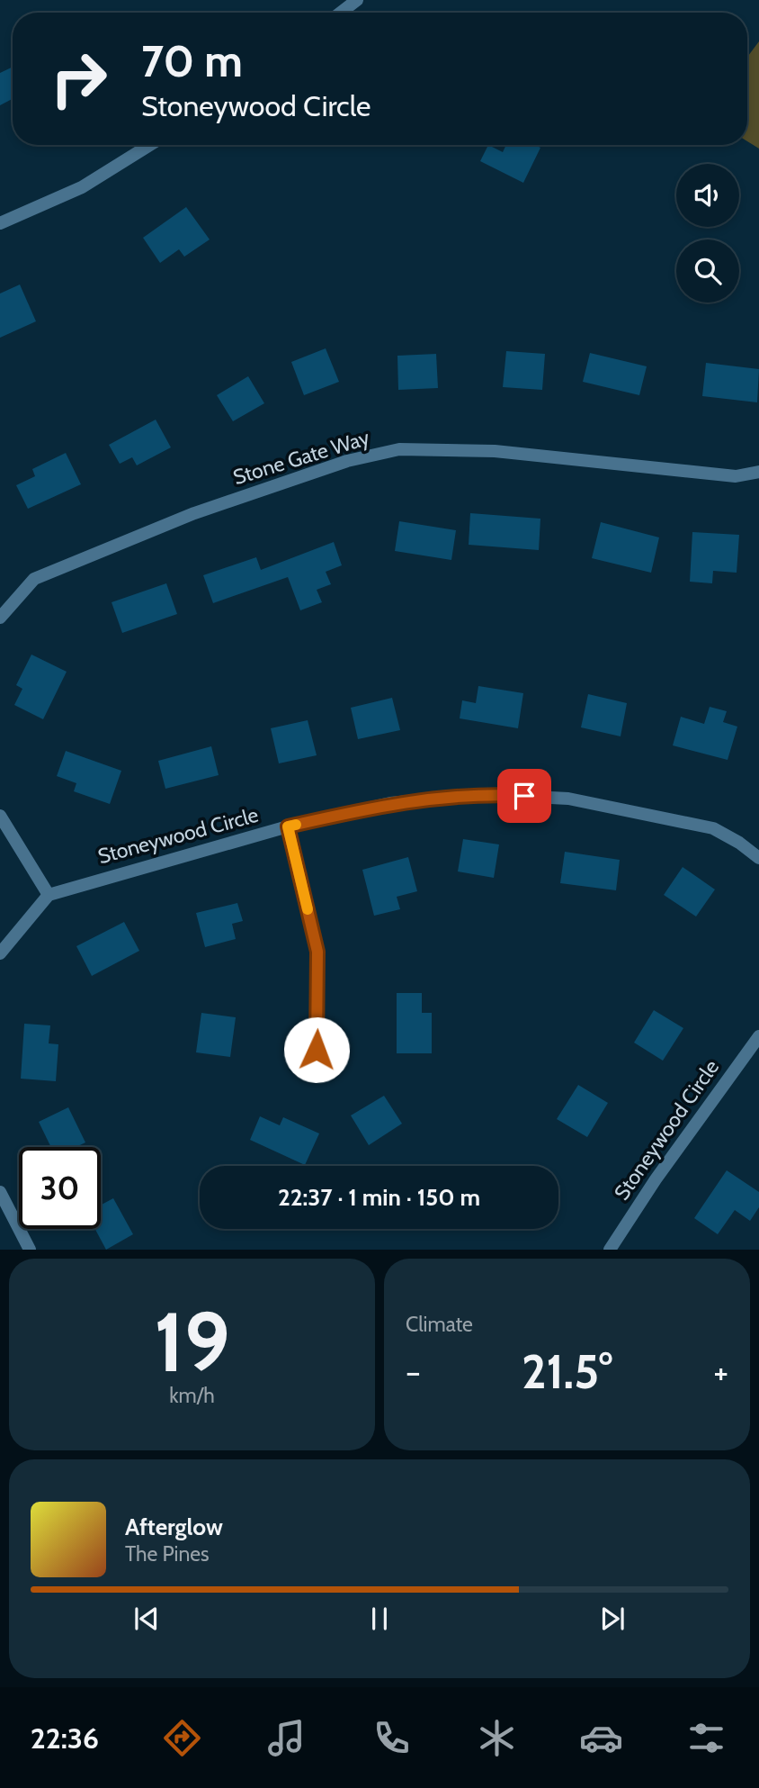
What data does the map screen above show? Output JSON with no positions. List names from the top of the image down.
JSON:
{
  "streets": {
    "street": ["Stone Gate Way", "Stoneywood Circle"]
  },
  "page": {
    "turn": ["70 m", "Stoneywood Circle"],
    "limit": "30",
    "trip": "22:37 · 1 min · 150 m",
    "tile": [
      ["19", "km/h"],
      "Climate"
    ],
    "heat": ["−", "21.5°", "+"],
    "song": ["Afterglow", "The Pines"],
    "tabs": "22:36"
  }
}
